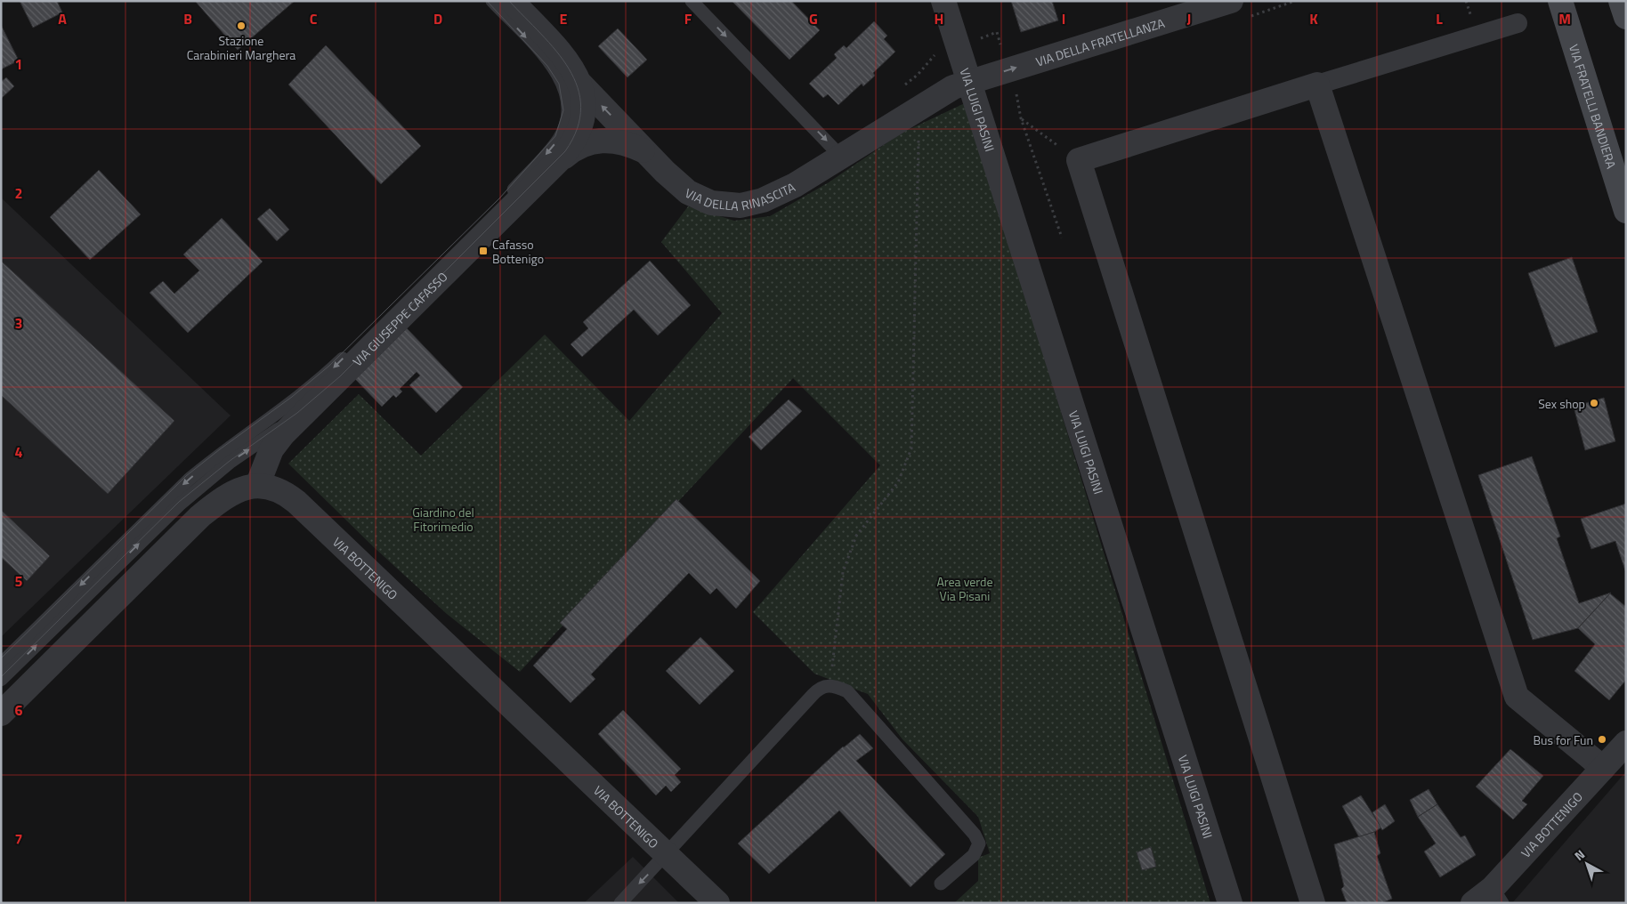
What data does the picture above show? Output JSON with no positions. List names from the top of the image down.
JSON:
{
  "streets": {
    "main road": ["VIA FRATELLI BANDIERA"],
    "street": [
      "VIA DELLA FRATELLANZA",
      "VIA LUIGI PASINI",
      "VIA DELLA RINASCITA",
      "VIA GIUSEPPE CAFASSO",
      "VIA BOTTENIGO"
    ]
  },
  "crossings": [
    ["VIA DELLA FRATELLANZA", "VIA LUIGI PASINI"],
    ["VIA DELLA FRATELLANZA", "VIA DELLA RINASCITA"],
    ["VIA LUIGI PASINI", "VIA DELLA RINASCITA"],
    ["VIA DELLA RINASCITA", "VIA GIUSEPPE CAFASSO"],
    ["VIA GIUSEPPE CAFASSO", "VIA BOTTENIGO"]
  ],
  "parks": ["Giardino del Fitorimedio", "Area verde Via Pisani"],
  "places": {
    "other": ["Stazione Carabinieri Marghera", "Sex shop", "Bus for Fun"],
    "transit": ["Cafasso Bottenigo"]
  },
  "north": "top left",
  "grid": {
    "columns": [
      "A",
      "B",
      "C",
      "D",
      "E",
      "F",
      "G",
      "H",
      "I",
      "J",
      "K",
      "L",
      "M"
    ],
    "rows": [
      "1",
      "2",
      "3",
      "4",
      "5",
      "6",
      "7"
    ]
  }
}
